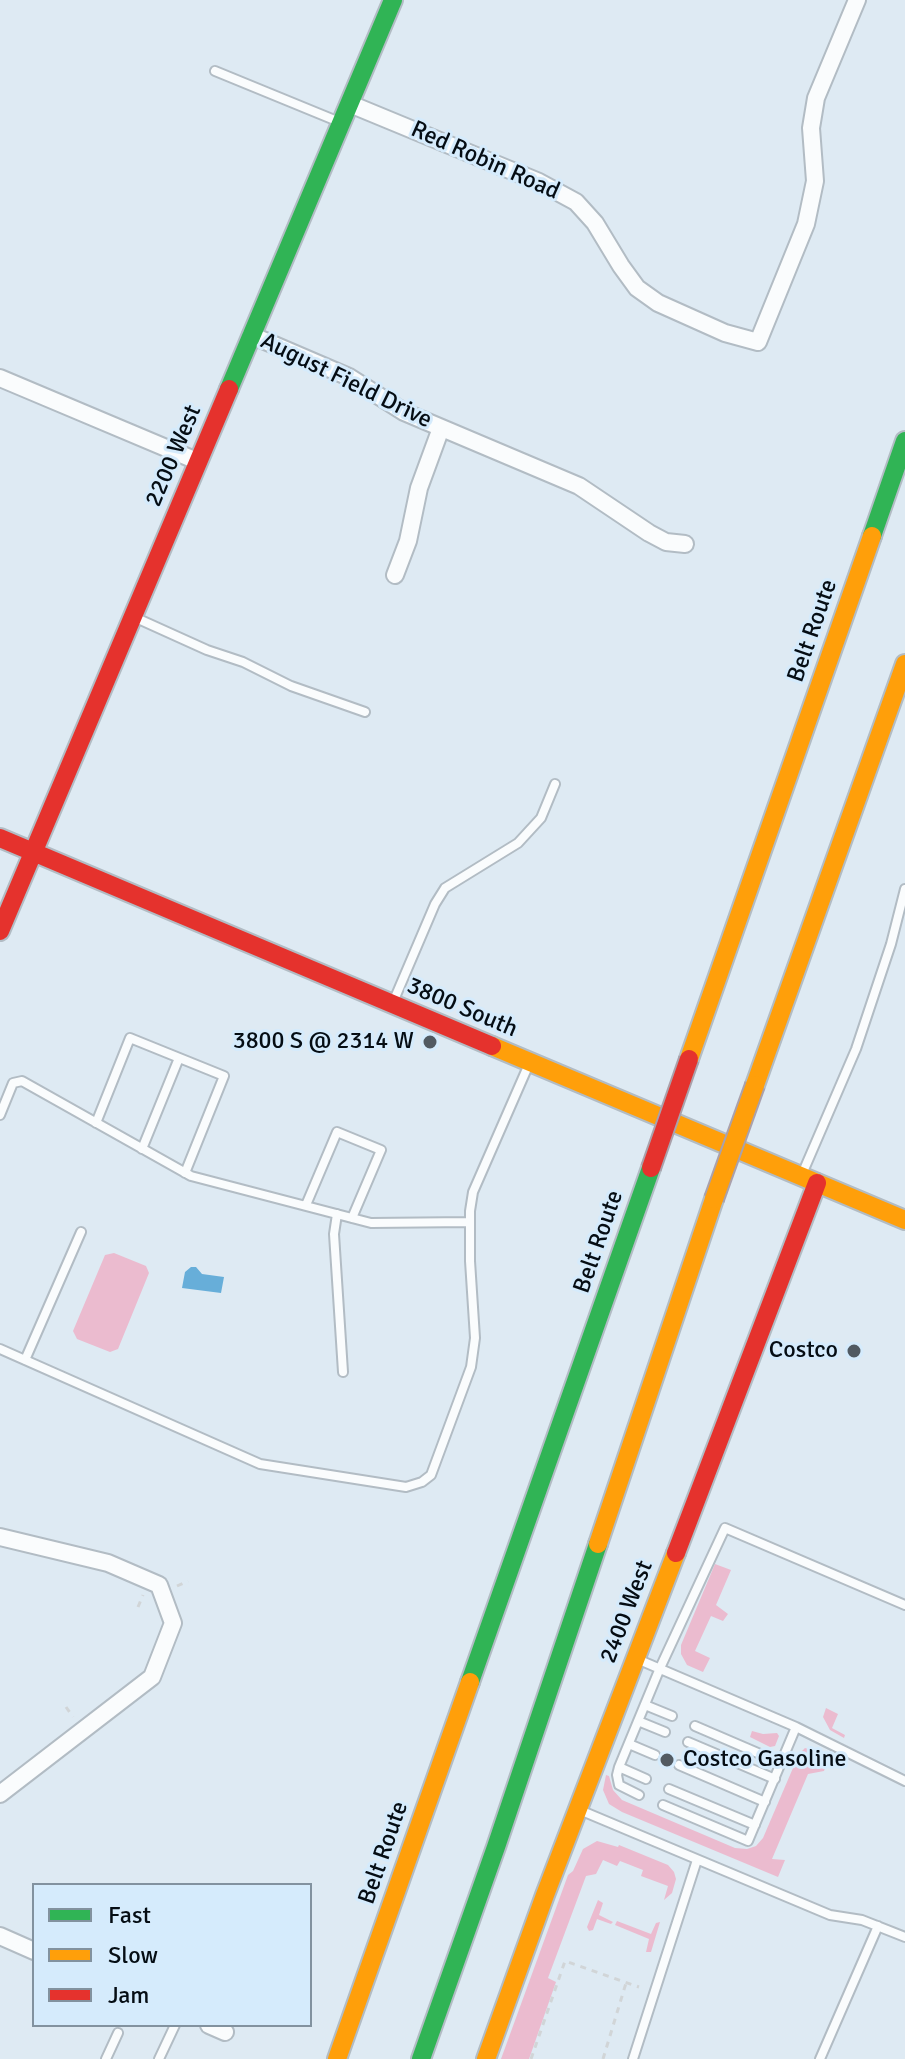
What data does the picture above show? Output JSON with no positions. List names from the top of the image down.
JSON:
{
  "streets": {
    "main road": [
      "2200 West",
      "Belt Route",
      "3800 South",
      "2400 West"
    ],
    "street": ["Red Robin Road", "August Field Drive"]
  },
  "crossings": [
    ["Red Robin Road", "2200 West"],
    ["August Field Drive", "2200 West"],
    ["2200 West", "3800 South"],
    ["3800 South", "2400 West"]
  ],
  "places": ["3800 S @ 2314 W", "Costco", "Costco Gasoline"],
  "legend": ["Fast", "Slow", "Jam"]
}
